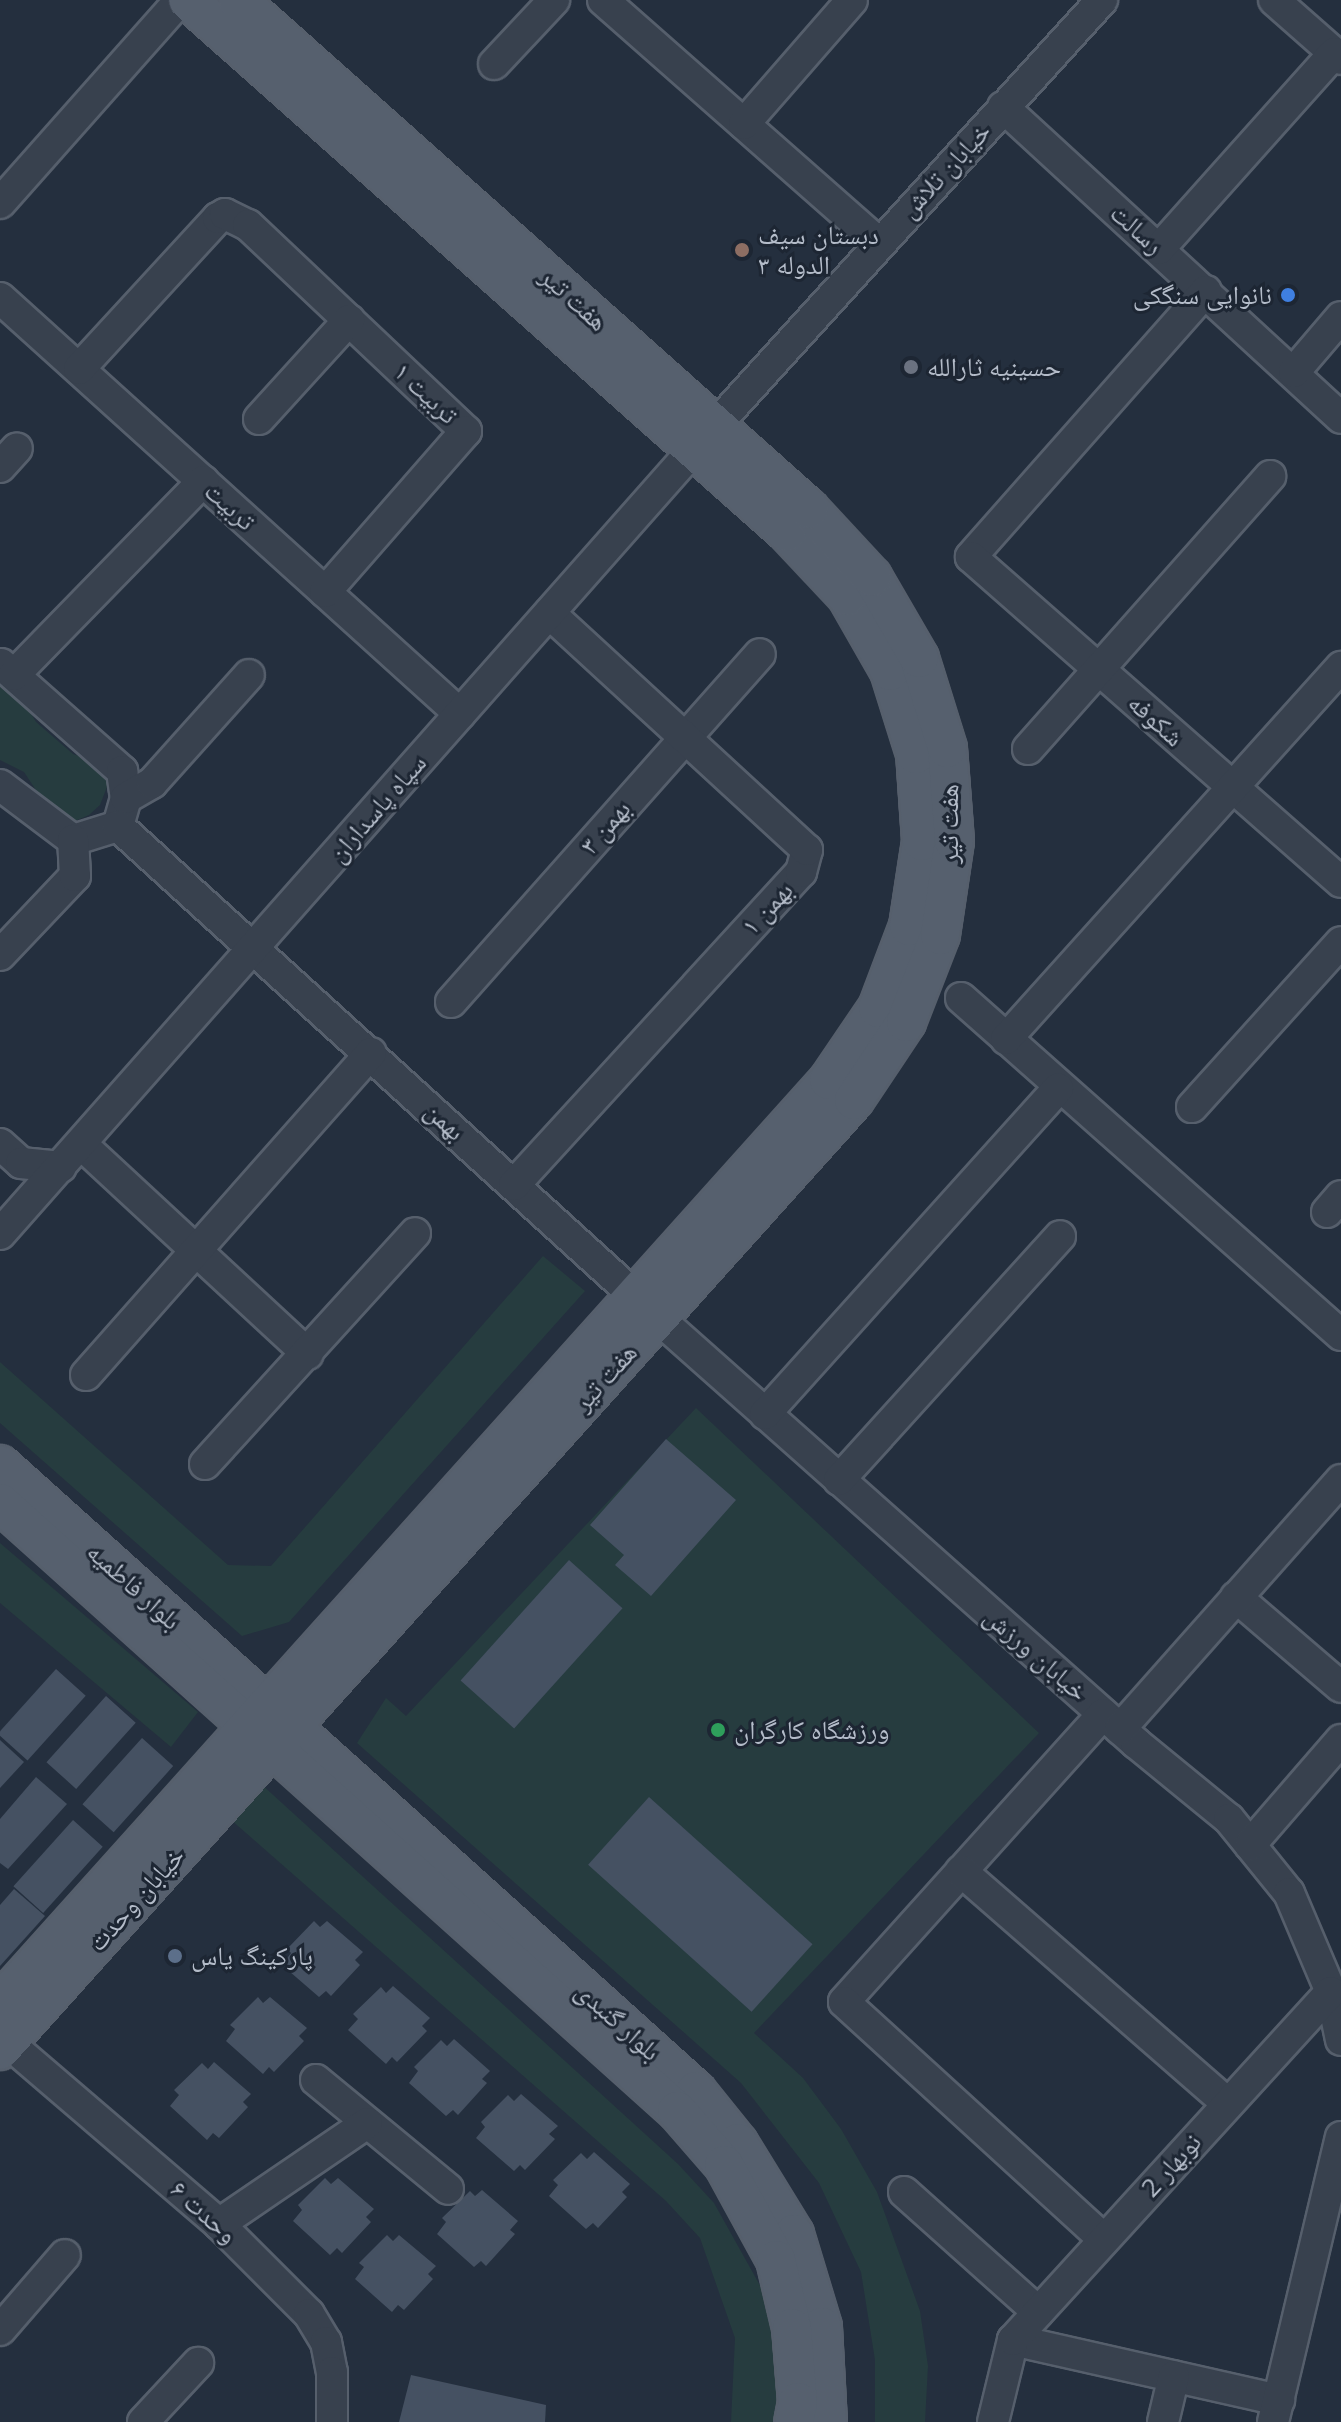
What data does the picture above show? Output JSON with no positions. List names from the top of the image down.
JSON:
{
  "streets": {
    "main road": [
      "هفت تیر",
      "بلوار فاطمیه",
      "خیابان وحدت",
      "بلوار گنبدی"
    ],
    "street": [
      "خیابان تلاش",
      "رسالت",
      "تربیت ۱",
      "تربیت",
      "شکوفه",
      "سپاه پاسداران",
      "بهمن ۳",
      "بهمن ۱",
      "بهمن",
      "خیابان ورزش",
      "نوبهار 2",
      "وحدت ۶"
    ]
  },
  "crossings": [
    ["خیابان تلاش", "رسالت"],
    ["خیابان تلاش", "هفت تیر"],
    ["خیابان تلاش", "سپاه پاسداران"],
    ["رسالت", "شکوفه"],
    ["هفت تیر", "سپاه پاسداران"],
    ["هفت تیر", "بهمن"],
    ["هفت تیر", "بلوار فاطمیه"],
    ["هفت تیر", "خیابان ورزش"],
    ["هفت تیر", "خیابان وحدت"],
    ["هفت تیر", "بلوار گنبدی"],
    ["تربیت ۱", "تربیت"],
    ["تربیت", "سپاه پاسداران"],
    ["سپاه پاسداران", "بهمن ۱"],
    ["سپاه پاسداران", "بهمن"],
    ["بهمن ۳", "بهمن ۱"],
    ["بهمن ۱", "بهمن"],
    ["بهمن", "خیابان ورزش"],
    ["بلوار فاطمیه", "خیابان وحدت"],
    ["بلوار فاطمیه", "بلوار گنبدی"],
    ["خیابان ورزش", "نوبهار 2"],
    ["خیابان وحدت", "بلوار گنبدی"],
    ["خیابان وحدت", "وحدت ۶"]
  ],
  "places": [
    "دبستان سیف الدوله ۳",
    "نانوایی سنگکی",
    "حسینیه ثارالله",
    "ورزشگاه کارگران",
    "پارکینگ یاس"
  ]
}
